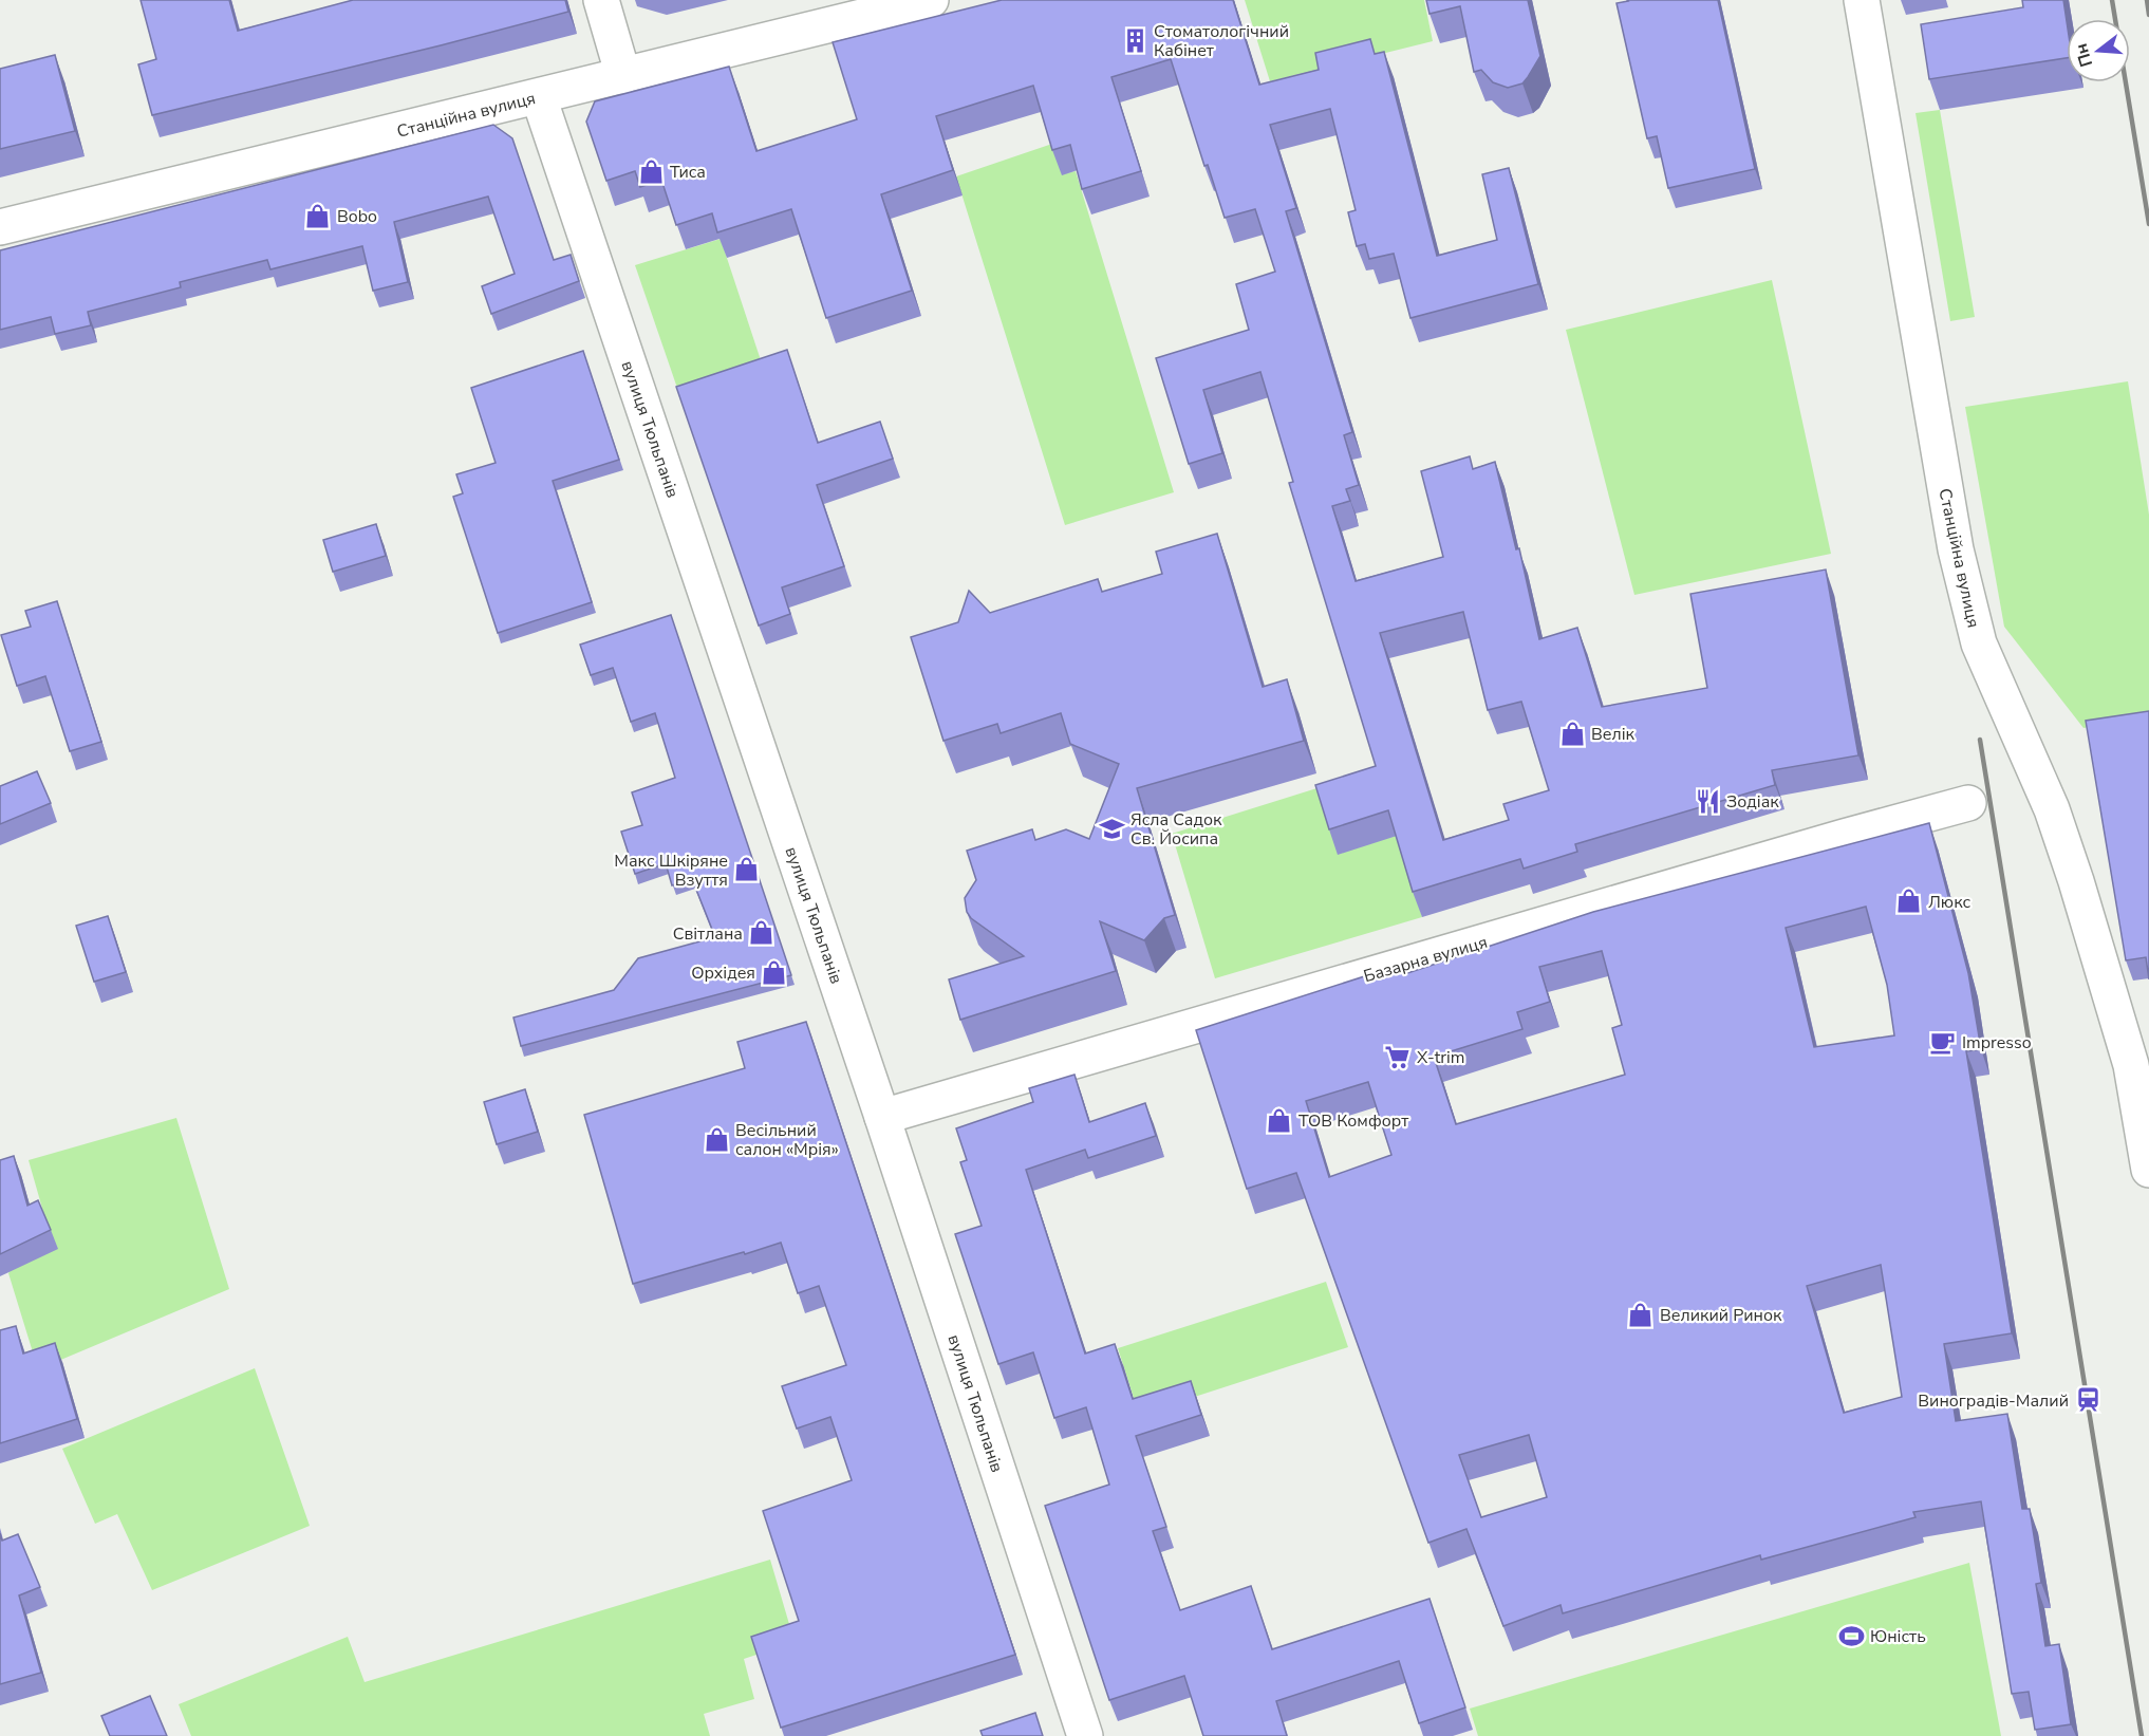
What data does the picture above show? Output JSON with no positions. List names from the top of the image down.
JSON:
{
  "streets": {
    "street": ["Станційна вулиця", "вулиця Тюльпанів", "Базарна вулиця"]
  },
  "crossings": [
    ["Станційна вулиця", "вулиця Тюльпанів"],
    ["вулиця Тюльпанів", "Базарна вулиця"]
  ],
  "places": {
    "building": ["Стоматологічний Кабінет"],
    "shop": [
      "Тиса",
      "Bobo",
      "Велік",
      "Макс Шкіряне Взуття",
      "Люкс",
      "Світлана",
      "Орхідея",
      "ТОВ Комфорт",
      "Весільний салон «Мрія»",
      "Великий Ринок"
    ],
    "restaurant": ["Зодіак"],
    "school or university": ["Ясла Садок Св. Йосипа"],
    "cafe": ["Impresso"],
    "supermarket": ["X-trim"],
    "station": ["Виноградів-Малий"],
    "sports": ["Юність"]
  },
  "north": "left"
}
